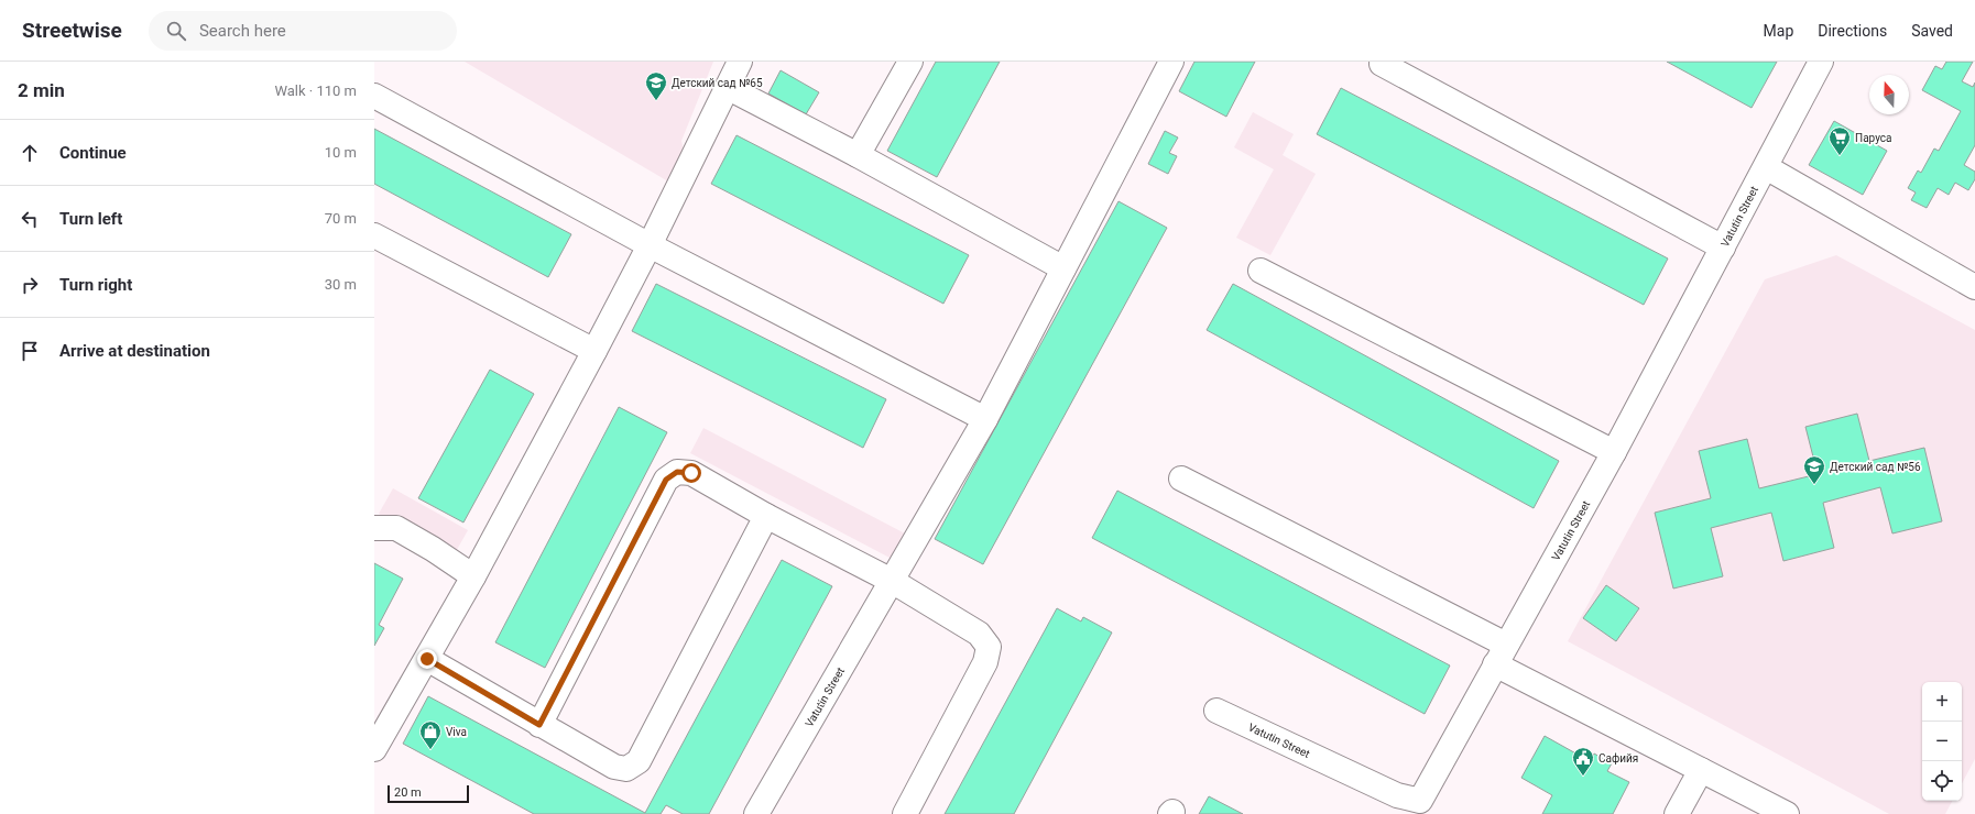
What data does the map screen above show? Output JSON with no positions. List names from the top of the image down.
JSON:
{
  "streets": {
    "street": ["Vatutin Street"]
  },
  "places": {
    "school or university": ["Детский сад №65", "Детский сад №56"],
    "supermarket": ["Паруса"],
    "shop": ["Viva"],
    "public building": ["Сафийя"]
  },
  "scale_bar": "20 m",
  "north": "top",
  "page": {
    "header": "Streetwise",
    "search": "Search here",
    "nav": ["Map", "Directions", "Saved"],
    "heading": ["2 min", "Walk · 110 m"],
    "list": [
      ["Continue", "10 m"],
      ["Turn left", "70 m"],
      ["Turn right", "30 m"],
      "Arrive at destination"
    ],
    "map_buttons": ["+", "−"],
    "scale": "20 m"
  }
}
